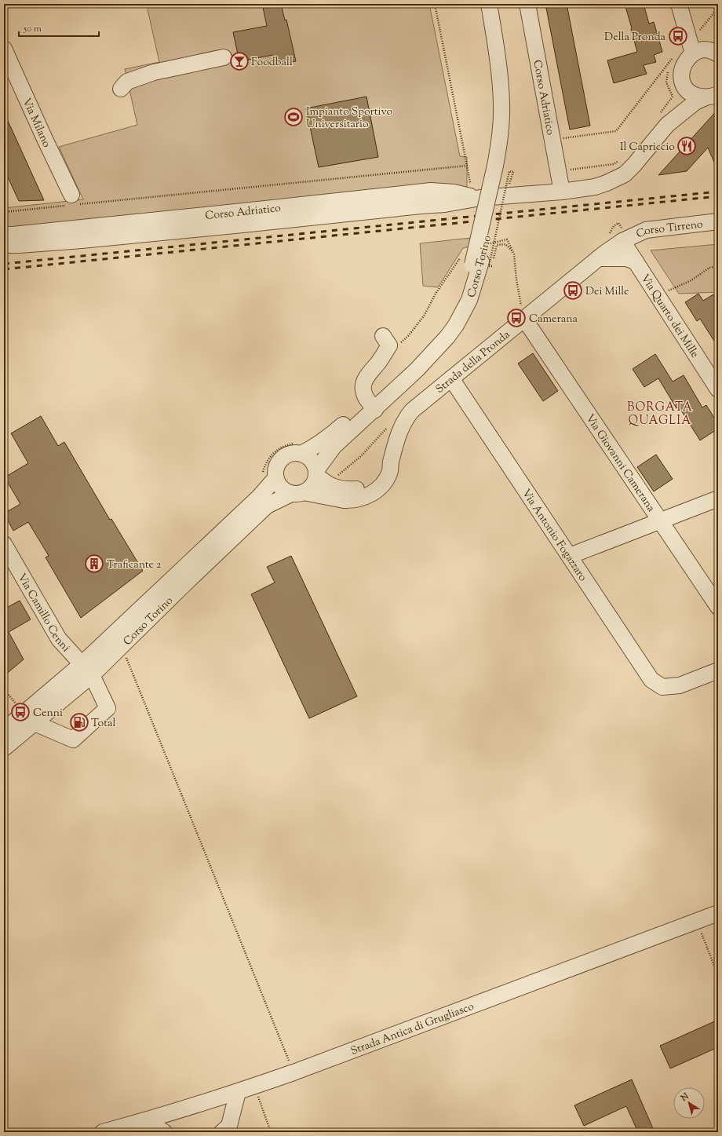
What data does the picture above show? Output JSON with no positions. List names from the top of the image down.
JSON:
{
  "streets": {
    "street": [
      "Corso Adriatico",
      "Via Milano",
      "Corso Tirreno",
      "Corso Torino",
      "Via Quarto dei Mille",
      "Strada della Pronda",
      "Via Giovanni Camerana",
      "Via Antonio Fogazzaro",
      "Via Camillo Cenni",
      "Strada Antica di Grugliasco"
    ]
  },
  "crossings": [
    ["Corso Tirreno", "Via Quarto dei Mille"],
    ["Corso Tirreno", "Strada della Pronda"],
    ["Corso Torino", "Strada della Pronda"],
    ["Corso Torino", "Via Camillo Cenni"],
    ["Via Quarto dei Mille", "Strada della Pronda"],
    ["Strada della Pronda", "Via Giovanni Camerana"],
    ["Strada della Pronda", "Via Antonio Fogazzaro"]
  ],
  "districts": ["BORGATA QUAGLIA"],
  "places": {
    "bus stop": [
      "Della Pronda",
      "Dei Mille",
      "Camerana",
      "Cenni"
    ],
    "bar": ["Foodball"],
    "sports": ["Impianto Sportivo Universitario"],
    "restaurant": ["Il Capriccio"],
    "building": ["Traficante 2"],
    "fuel station": ["Total"]
  },
  "scale_bar": "50 m",
  "north": "top left"
}
